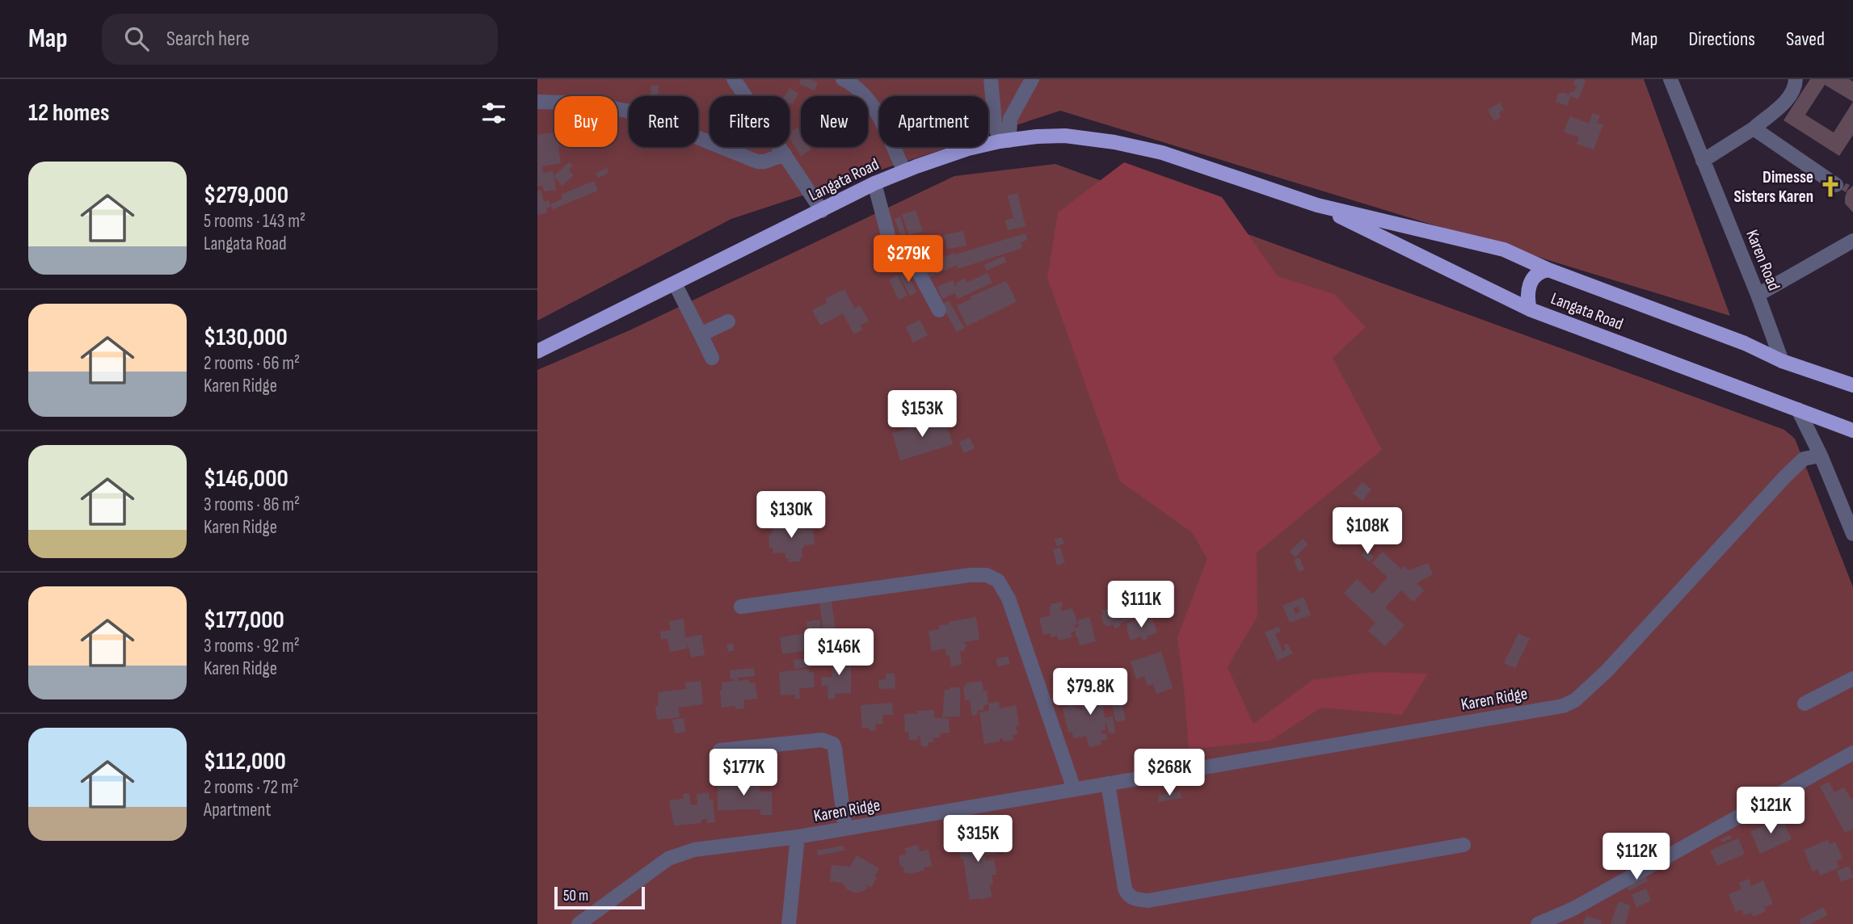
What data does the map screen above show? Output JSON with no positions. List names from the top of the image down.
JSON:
{
  "streets": {
    "main road": ["Langata Road"],
    "street": ["Karen Road", "Karen Ridge"]
  },
  "crossings": [
    ["Langata Road", "Karen Road"]
  ],
  "places": {
    "church": ["Dimesse Sisters Karen"]
  },
  "scale_bar": "50 m",
  "page": {
    "header": "Map",
    "search": "Search here",
    "nav": ["Map", "Directions", "Saved"],
    "heading": "12 homes",
    "chip": [
      "Buy",
      "Rent",
      "Filters",
      "New",
      "Apartment"
    ],
    "list": [
      {
        "name": "$279,000",
        "note": "5 rooms · 143 m² · Langata Road"
      },
      {
        "name": "$130,000",
        "note": "2 rooms · 66 m² · Karen Ridge"
      },
      {
        "name": "$146,000",
        "note": "3 rooms · 86 m² · Karen Ridge"
      },
      {
        "name": "$177,000",
        "note": "3 rooms · 92 m² · Karen Ridge"
      },
      {
        "name": "$112,000",
        "note": "2 rooms · 72 m² · Apartment"
      }
    ],
    "price": [
      "$279K",
      "$153K",
      "$130K",
      "$108K",
      "$111K",
      "$146K",
      "$79.8K",
      "$177K",
      "$268K",
      "$121K",
      "$315K",
      "$112K"
    ],
    "scale": "50 m"
  }
}
